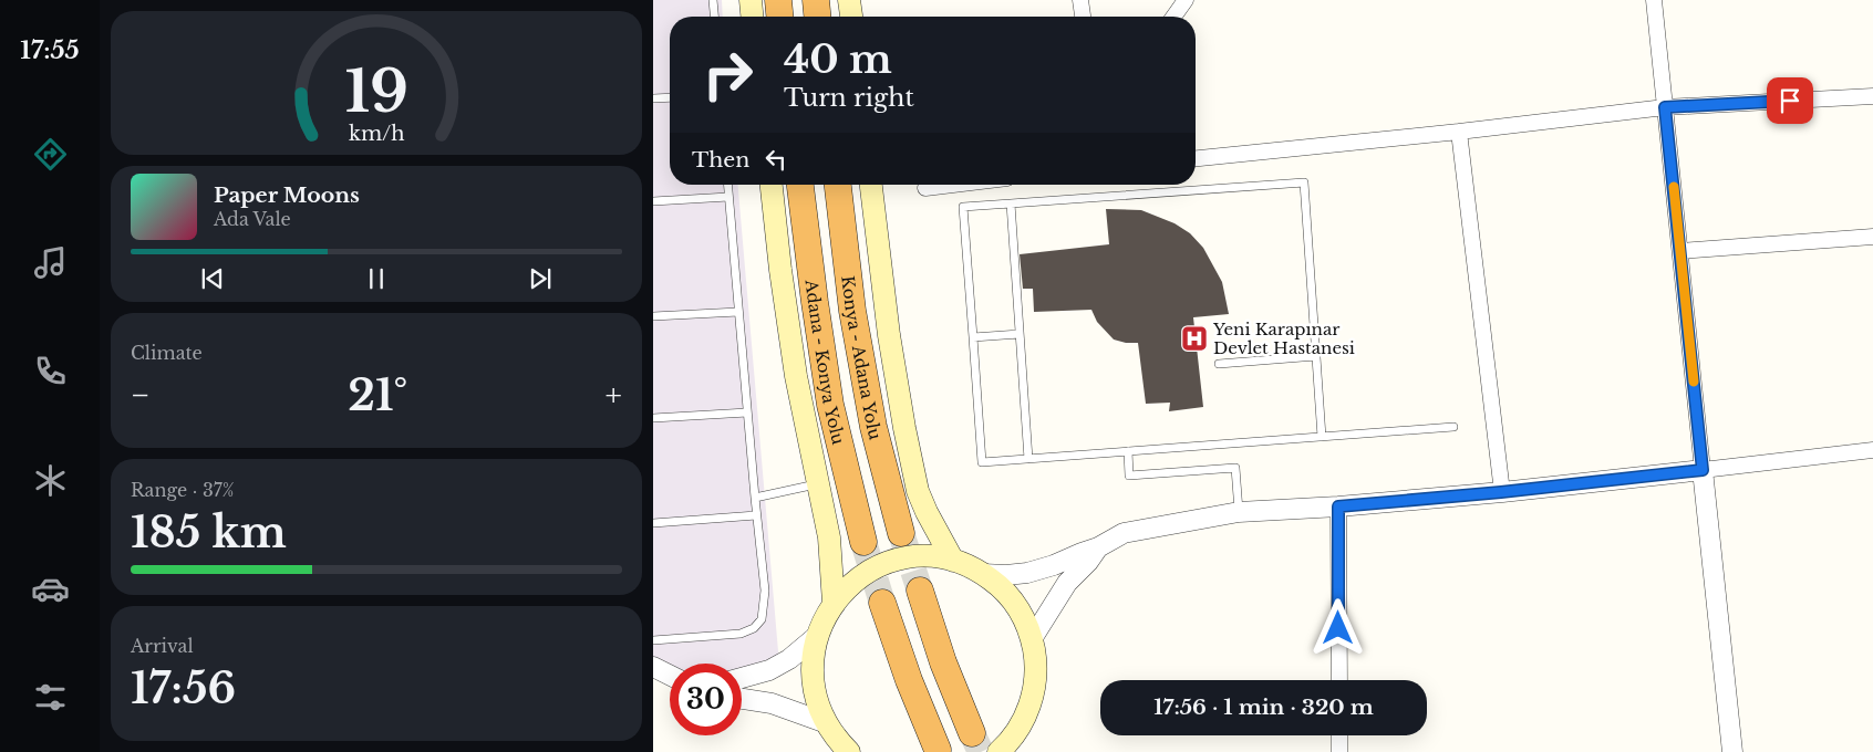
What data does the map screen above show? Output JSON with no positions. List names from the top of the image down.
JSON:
{
  "streets": {
    "highway": ["Konya - Adana Yolu", "Adana - Konya Yolu"]
  },
  "places": {
    "hospital": ["Yeni Karapınar Devlet Hastanesi"]
  },
  "page": {
    "tabs": "17:55",
    "turn": ["40 m", "Turn right"],
    "then": "Then",
    "song": ["Paper Moons", "Ada Vale"],
    "tile": [
      "Climate",
      ["Range · 37%", "185 km"],
      ["Arrival", "17:56"]
    ],
    "heat": ["−", "21°", "+"],
    "limit": "30",
    "trip": "17:56 · 1 min · 320 m",
    "gauge": ["19", "km/h"]
  }
}
